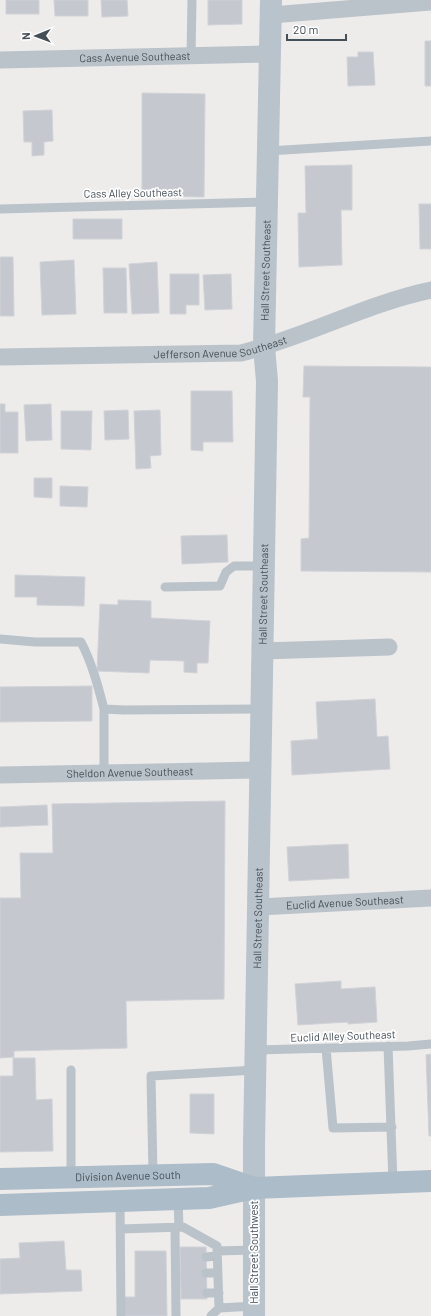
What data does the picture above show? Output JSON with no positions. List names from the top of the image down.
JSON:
{
  "streets": {
    "main road": ["Hall Street Southeast", "Division Avenue South", "Hall Street Southwest"],
    "street": [
      "Cass Avenue Southeast",
      "Jefferson Avenue Southeast",
      "Sheldon Avenue Southeast",
      "Euclid Avenue Southeast"
    ],
    "lane": ["Cass Alley Southeast", "Euclid Alley Southeast"]
  },
  "crossings": [
    ["Cass Avenue Southeast", "Hall Street Southeast"],
    ["Cass Alley Southeast", "Hall Street Southeast"],
    ["Hall Street Southeast", "Jefferson Avenue Southeast"],
    ["Hall Street Southeast", "Sheldon Avenue Southeast"],
    ["Hall Street Southeast", "Euclid Avenue Southeast"],
    ["Hall Street Southeast", "Euclid Alley Southeast"],
    ["Hall Street Southeast", "Division Avenue South"],
    ["Hall Street Southeast", "Hall Street Southwest"],
    ["Euclid Alley Southeast", "Division Avenue South"],
    ["Division Avenue South", "Hall Street Southwest"]
  ],
  "scale_bar": "20 m",
  "north": "left"
}
